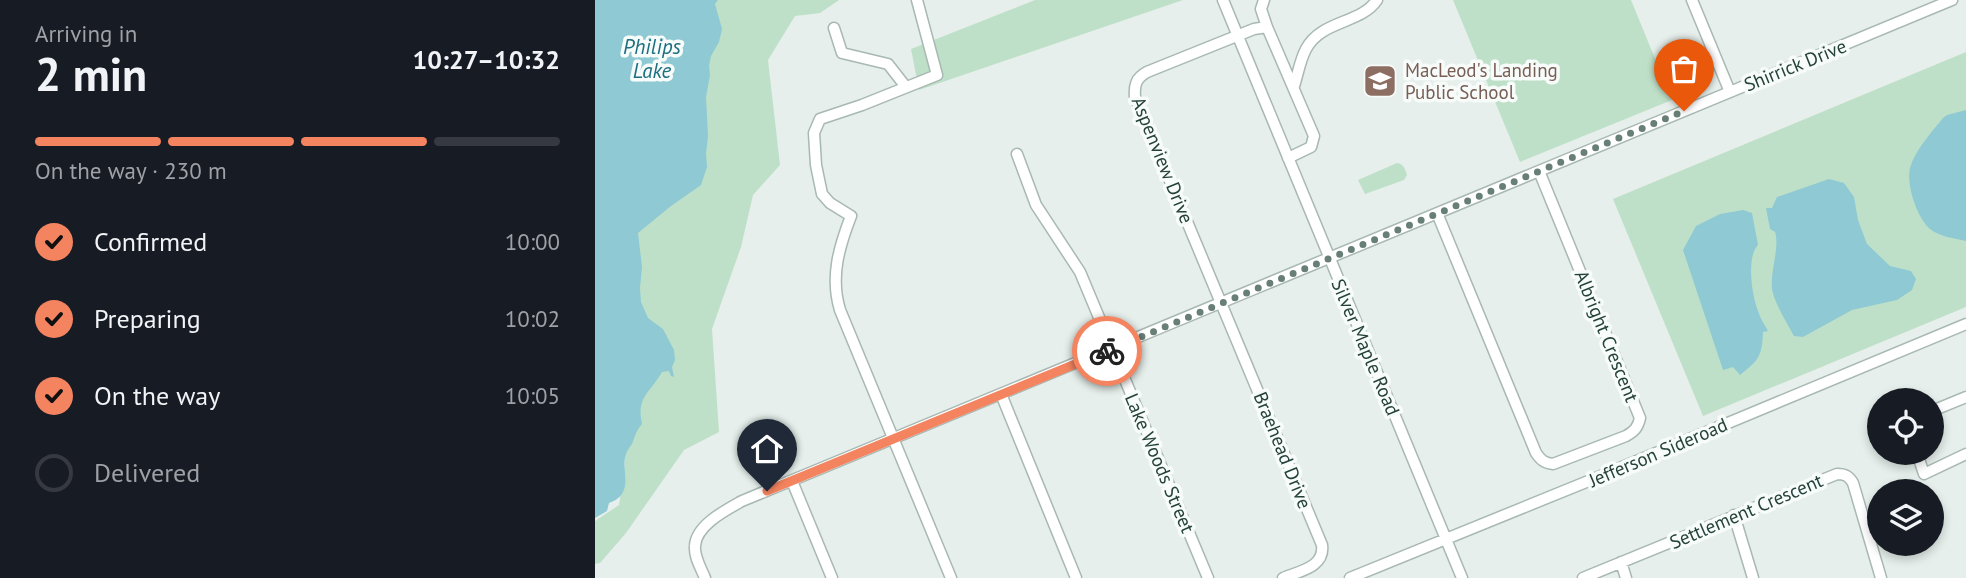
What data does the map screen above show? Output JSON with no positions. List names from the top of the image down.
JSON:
{
  "streets": {
    "street": [
      "Shirrick Drive",
      "Aspenview Drive",
      "Albright Crescent",
      "Silver Maple Road",
      "Braehead Drive",
      "Jefferson Sideroad",
      "Lake Woods Street",
      "Settlement Crescent"
    ]
  },
  "crossings": [
    ["Shirrick Drive", "Aspenview Drive"],
    ["Shirrick Drive", "Albright Crescent"],
    ["Shirrick Drive", "Silver Maple Road"],
    ["Shirrick Drive", "Braehead Drive"],
    ["Shirrick Drive", "Lake Woods Street"],
    ["Aspenview Drive", "Silver Maple Road"],
    ["Aspenview Drive", "Braehead Drive"],
    ["Silver Maple Road", "Jefferson Sideroad"]
  ],
  "water": ["Philips Lake"],
  "places": {
    "school or university": ["MacLeod's Landing Public School"]
  },
  "page": {
    "heading": ["2 min", "Arriving in", "10:27–10:32"],
    "bar": "On the way · 230 m",
    "list": [
      ["Confirmed", "10:00"],
      ["Preparing", "10:02"],
      ["On the way", "10:05"],
      "Delivered"
    ]
  }
}
